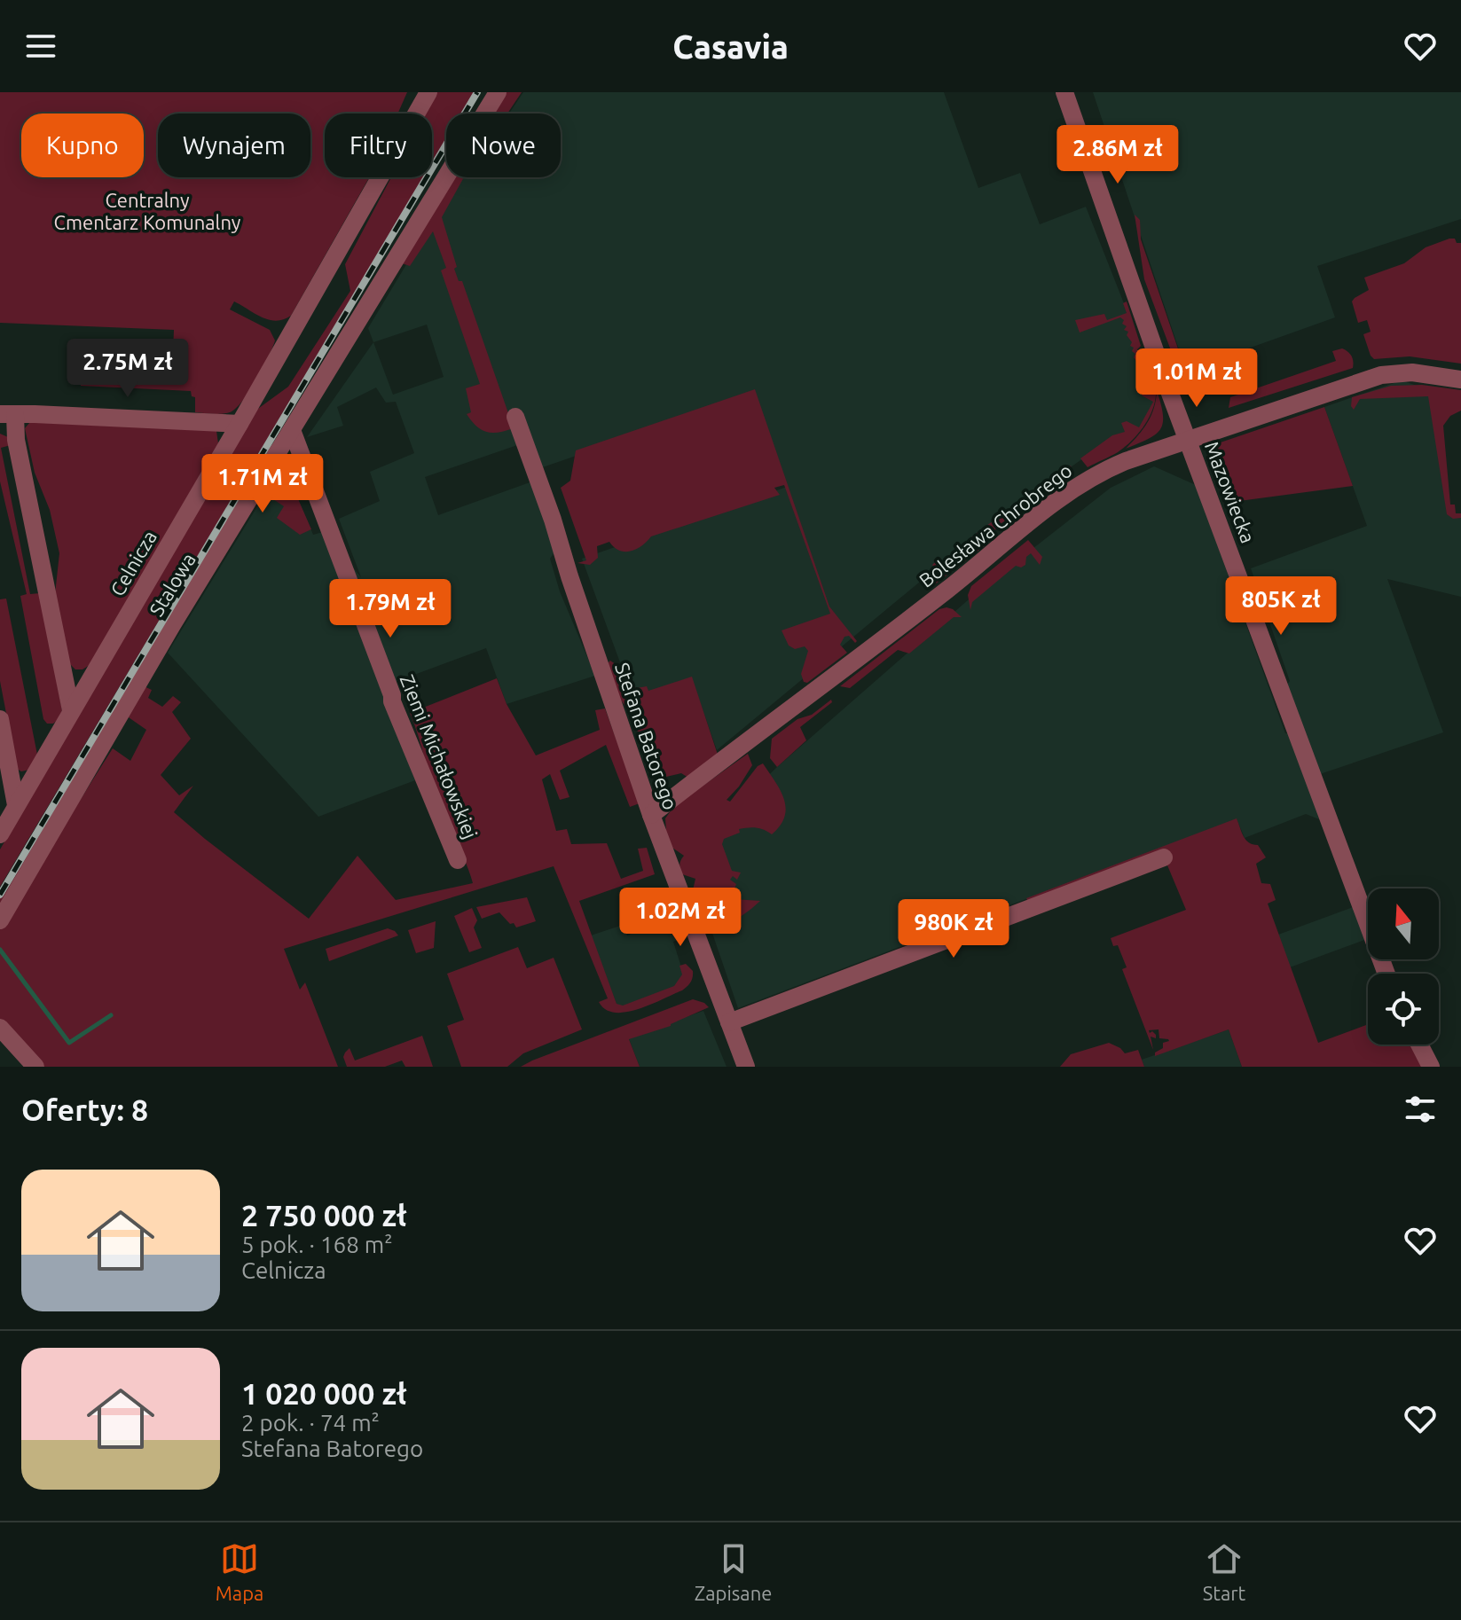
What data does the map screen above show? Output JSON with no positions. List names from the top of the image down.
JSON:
{
  "streets": {
    "street": [
      "Mazowiecka",
      "Bolesława Chrobrego",
      "Celnicza",
      "Stalowa",
      "Stefana Batorego",
      "Ziemi Michałowskiej"
    ]
  },
  "crossings": [
    ["Mazowiecka", "Bolesława Chrobrego"],
    ["Bolesława Chrobrego", "Stefana Batorego"],
    ["Stalowa", "Ziemi Michałowskiej"]
  ],
  "parks": ["Centralny Cmentarz Komunalny"],
  "north": "top",
  "page": {
    "header": "Casavia",
    "chip": [
      "Kupno",
      "Wynajem",
      "Filtry",
      "Nowe"
    ],
    "price": [
      "2.86M zł",
      "2.75M zł",
      "1.01M zł",
      "1.71M zł",
      "805K zł",
      "1.79M zł",
      "1.02M zł",
      "980K zł"
    ],
    "heading": "Oferty: 8",
    "list": [
      {
        "name": "2 750 000 zł",
        "note": "5 pok. · 168 m² · Celnicza"
      },
      {
        "name": "1 020 000 zł",
        "note": "2 pok. · 74 m² · Stefana Batorego"
      }
    ],
    "tabs": ["Mapa", "Zapisane", "Start"]
  }
}
